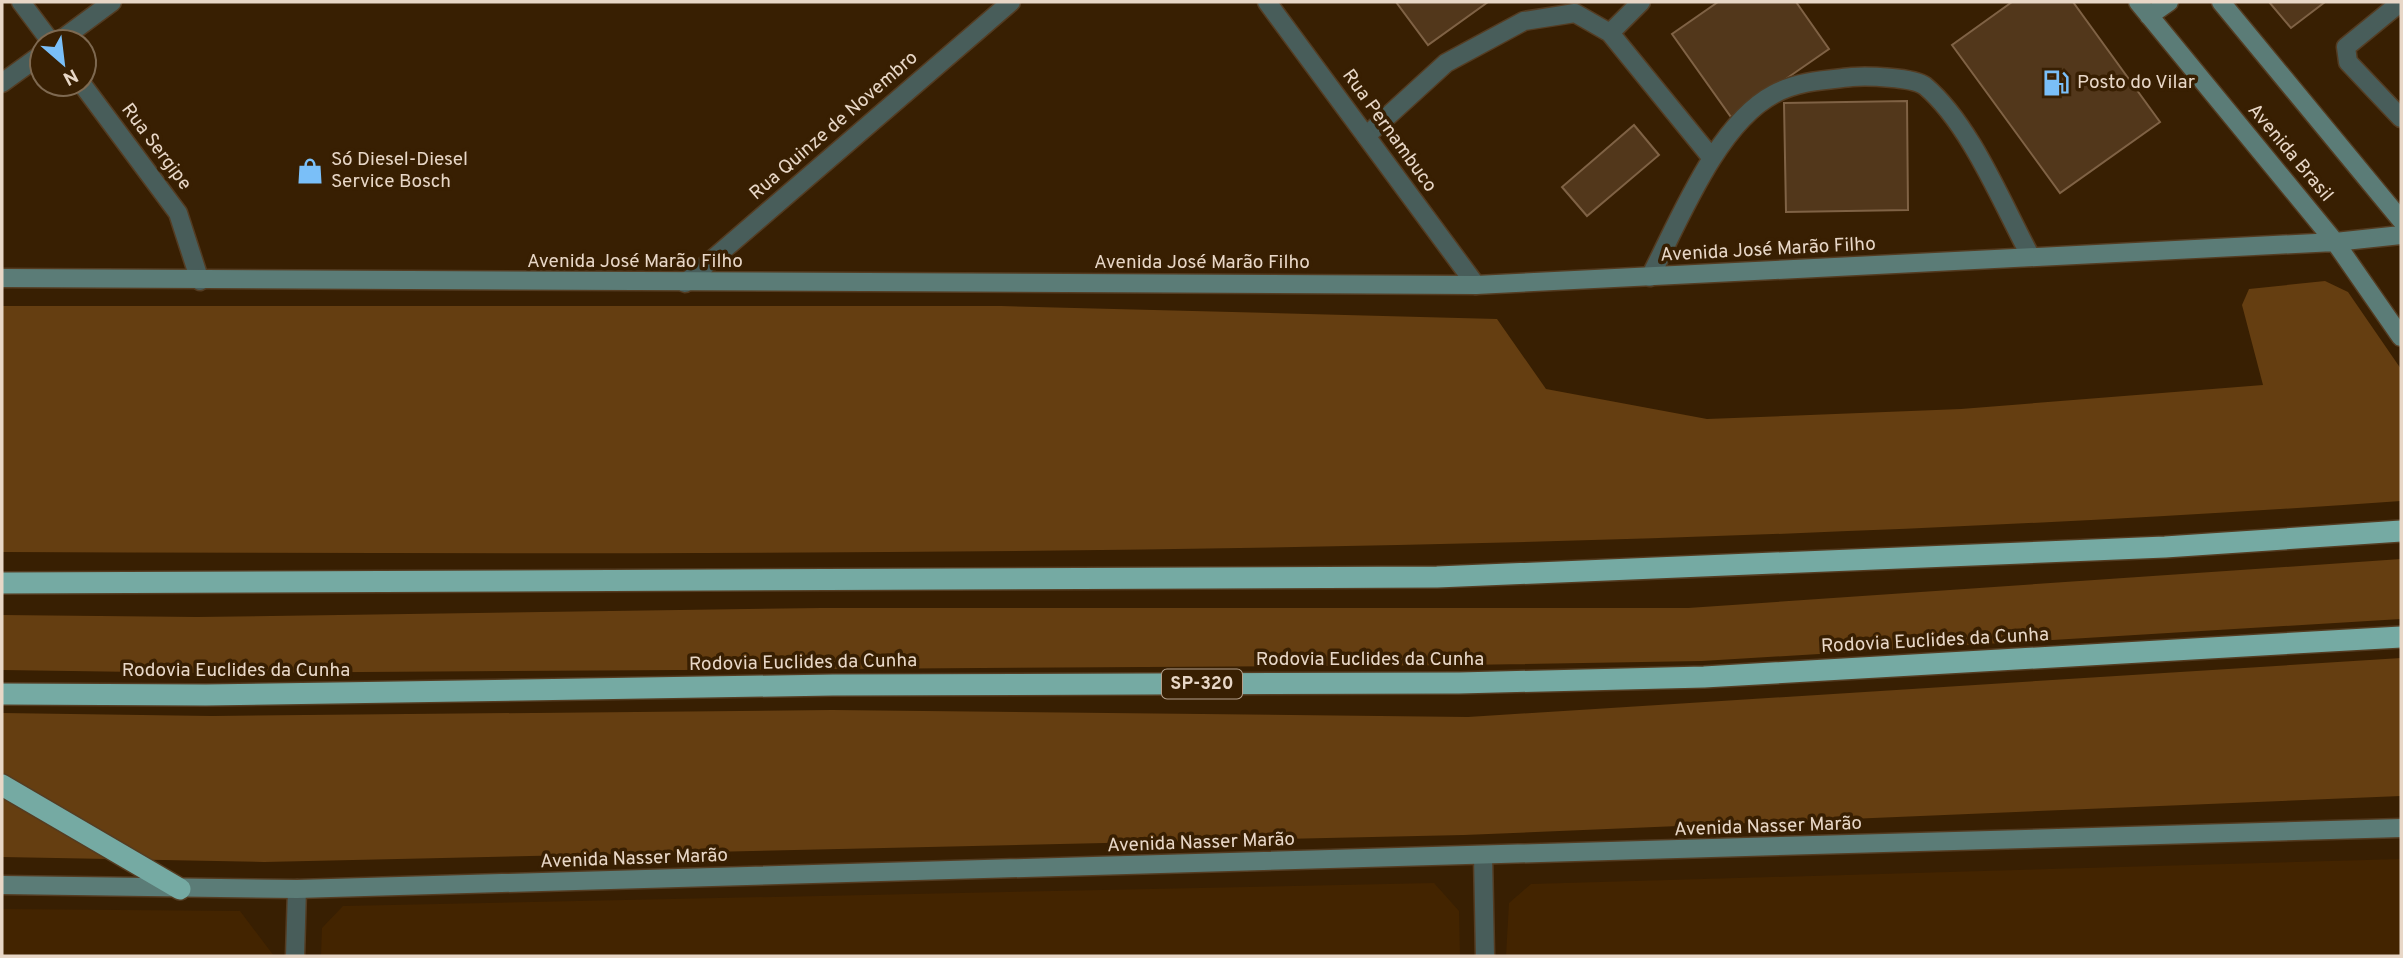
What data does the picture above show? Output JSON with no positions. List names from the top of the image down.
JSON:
{
  "streets": {
    "highway": ["Rodovia Euclides da Cunha", "SP-320"],
    "main road": ["Avenida Brasil", "Avenida José Marão Filho", "Avenida Nasser Marão"],
    "street": ["Rua Quinze de Novembro", "Rua Pernambuco", "Rua Sergipe"]
  },
  "crossings": [
    ["Rua Quinze de Novembro", "Avenida José Marão Filho"],
    ["Rua Pernambuco", "Avenida José Marão Filho"],
    ["Rua Sergipe", "Avenida José Marão Filho"],
    ["Avenida Brasil", "Avenida José Marão Filho"]
  ],
  "places": {
    "fuel station": ["Posto do Vilar"],
    "shop": ["Só Diesel-Diesel Service Bosch"]
  },
  "north": "bottom right"
}
